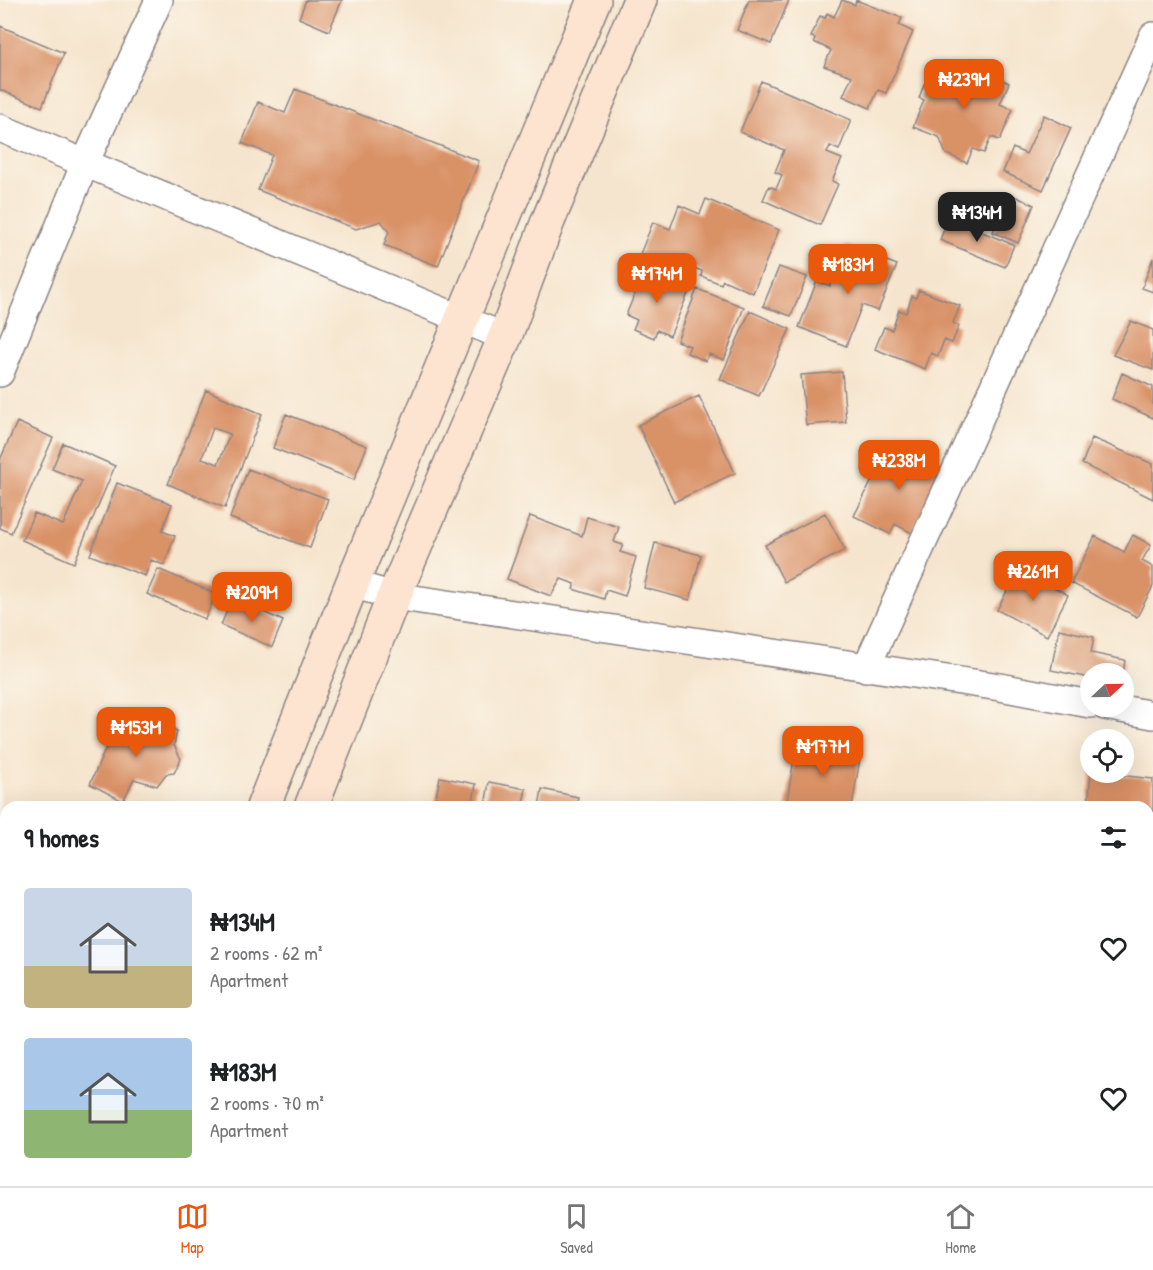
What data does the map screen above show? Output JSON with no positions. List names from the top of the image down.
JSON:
{
  "north": "right",
  "page": {
    "price": [
      "₦239M",
      "₦134M",
      "₦183M",
      "₦174M",
      "₦238M",
      "₦261M",
      "₦209M",
      "₦153M",
      "₦177M"
    ],
    "heading": "9 homes",
    "list": [
      {
        "name": "₦134M",
        "note": "2 rooms · 62 m² · Apartment"
      },
      {
        "name": "₦183M",
        "note": "2 rooms · 70 m² · Apartment"
      }
    ],
    "tabs": ["Map", "Saved", "Home"]
  }
}
